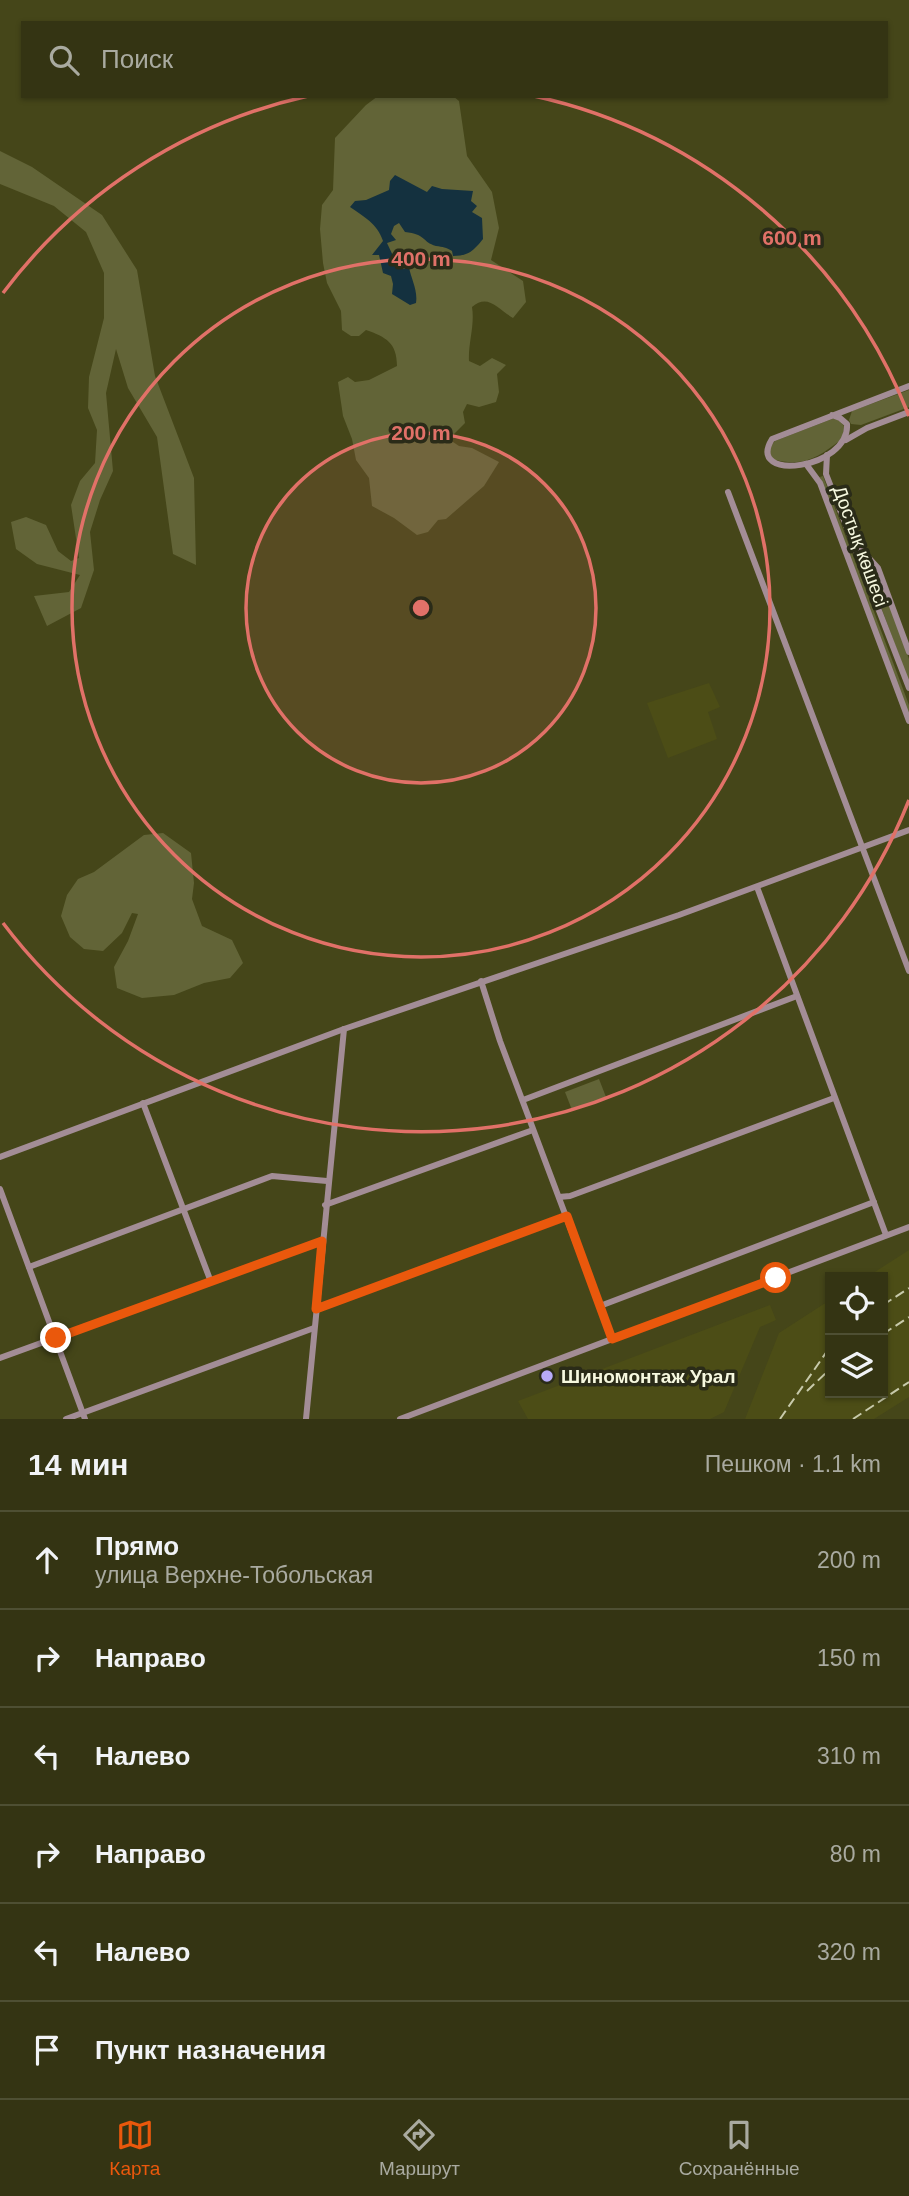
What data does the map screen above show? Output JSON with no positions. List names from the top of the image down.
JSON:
{
  "streets": {
    "street": ["Достық көшесі"]
  },
  "places": ["Шиномонтаж Урал"],
  "page": {
    "search": "Поиск",
    "heading": ["14 мин", "Пешком · 1.1 km"],
    "list": [
      ["Прямо", "улица Верхне-Тобольская", "200 m"],
      ["Направо", "150 m"],
      ["Налево", "310 m"],
      ["Направо", "80 m"],
      ["Налево", "320 m"],
      "Пункт назначения"
    ],
    "nav": ["Карта", "Маршрут", "Сохранённые"]
  },
  "rings": ["600 m", "400 m", "200 m"]
}
